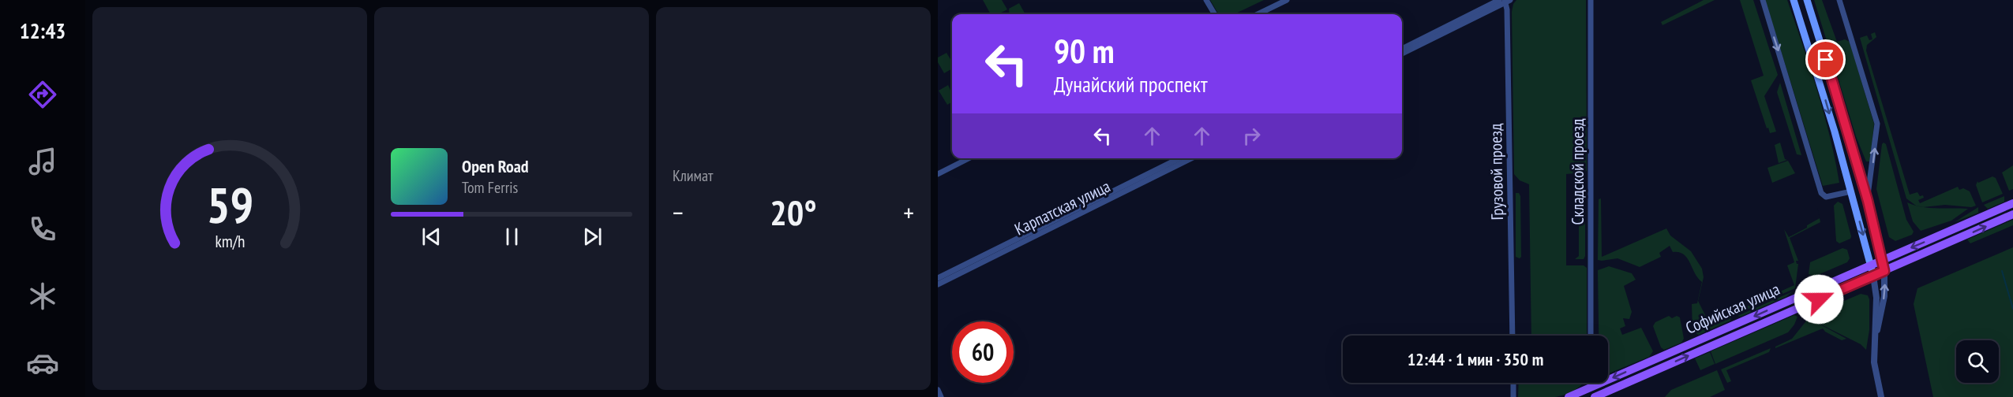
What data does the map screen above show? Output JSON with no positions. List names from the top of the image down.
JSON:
{
  "streets": {
    "main road": ["Софийская улица"],
    "street": ["Грузовой проезд", "Складской проезд", "Карпатская улица"]
  },
  "page": {
    "tabs": "12:43",
    "tile": "Климат",
    "turn": ["90 m", "Дунайский проспект"],
    "song": ["Open Road", "Tom Ferris"],
    "heat": ["−", "20°", "+"],
    "limit": "60",
    "trip": "12:44 · 1 мин · 350 m",
    "gauge": ["59", "km/h"]
  }
}
